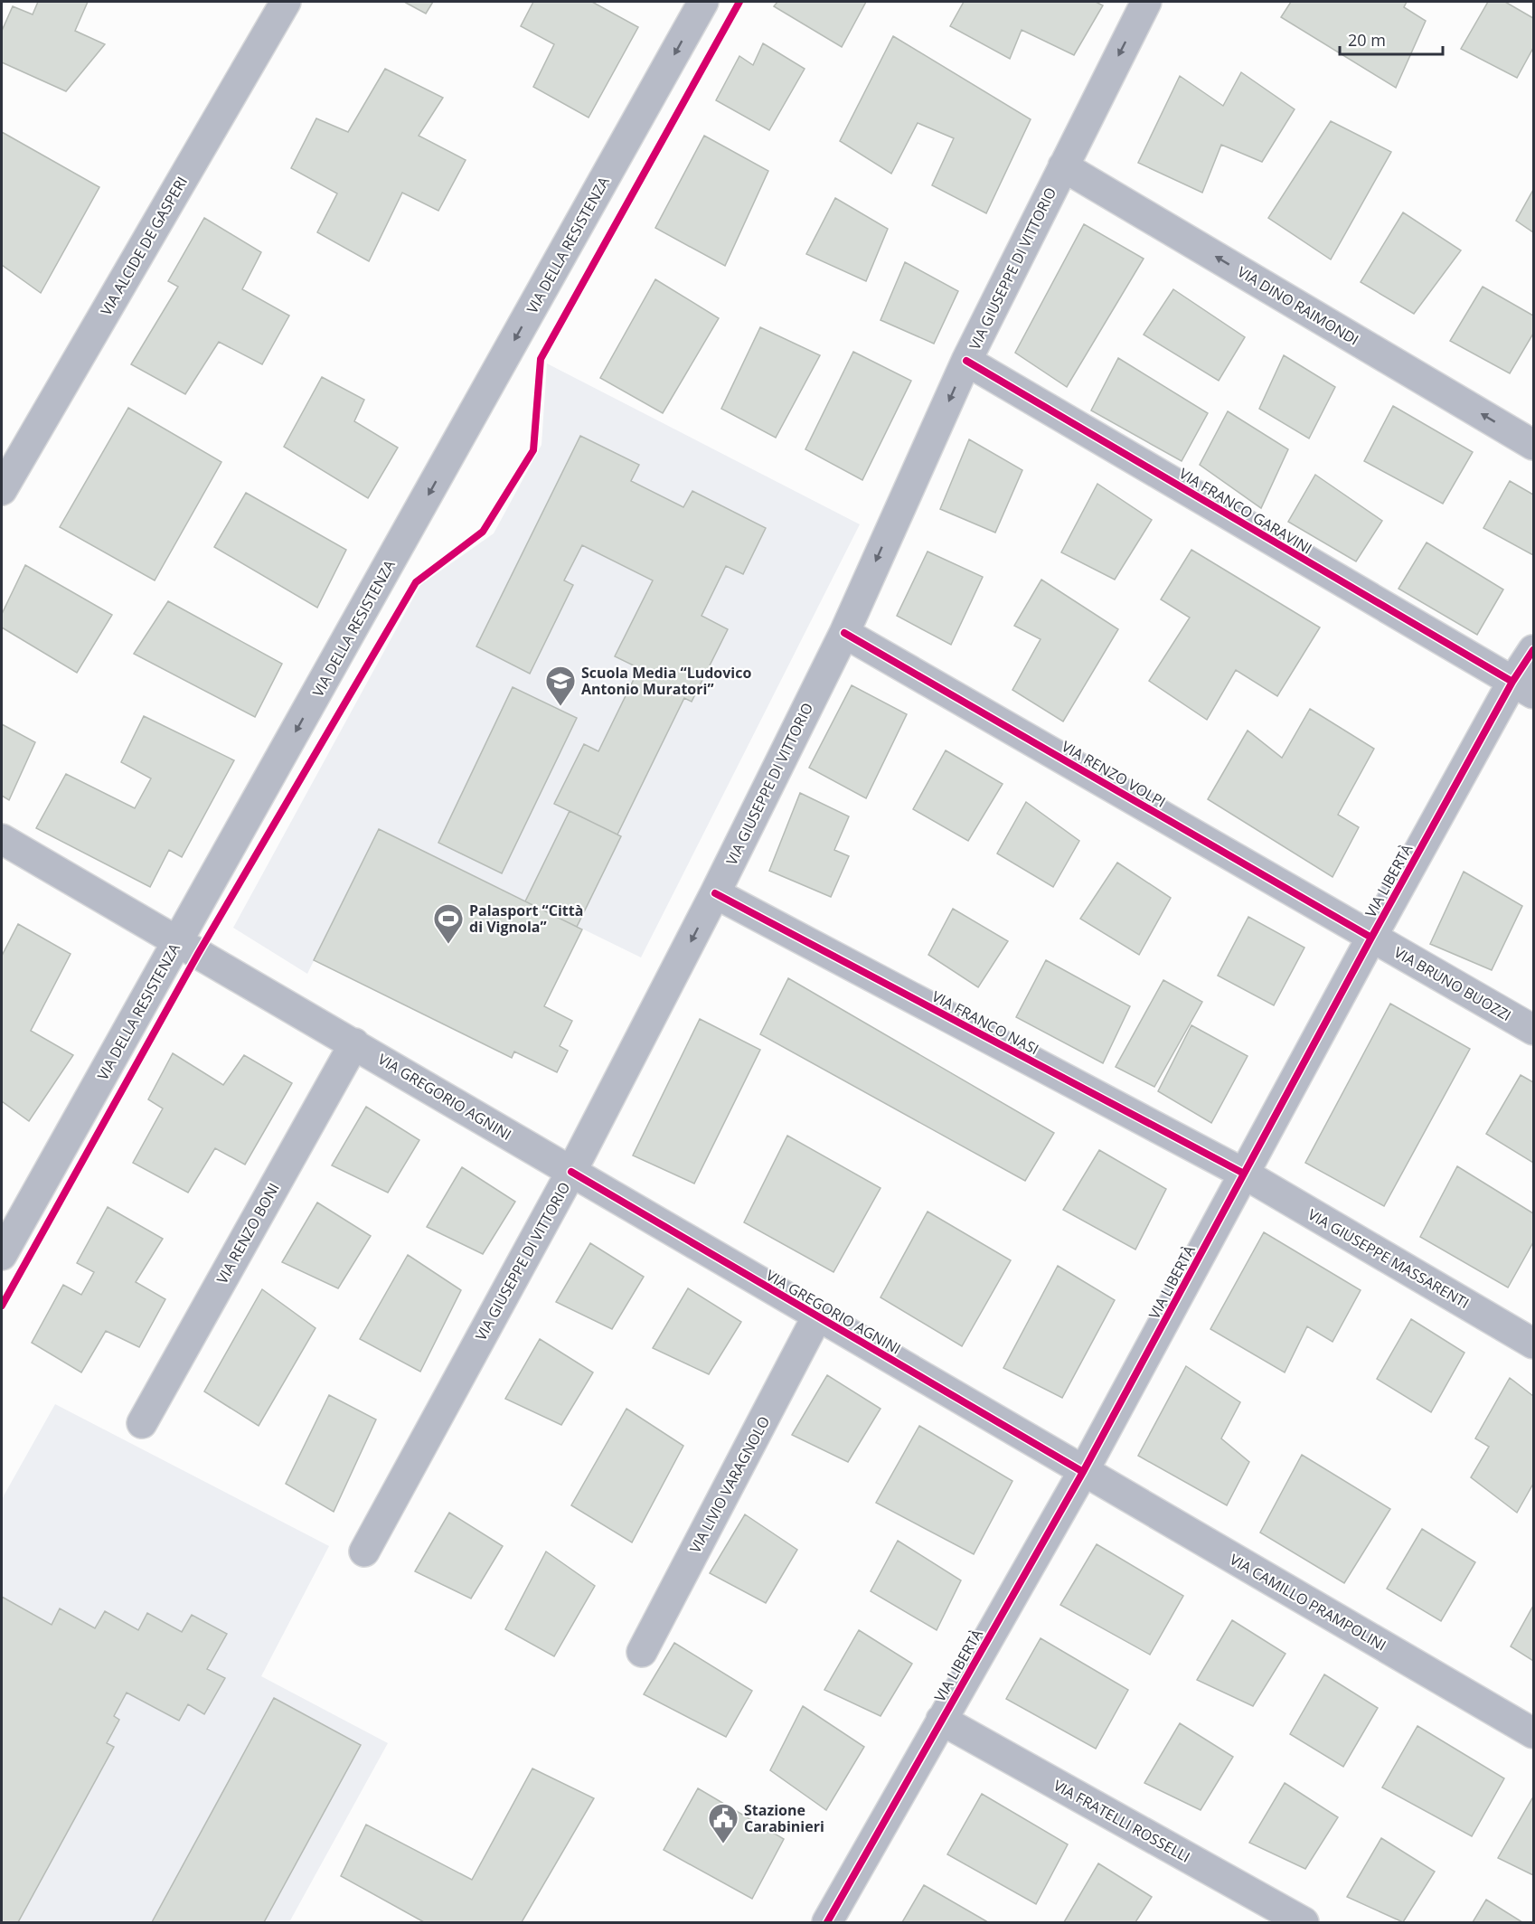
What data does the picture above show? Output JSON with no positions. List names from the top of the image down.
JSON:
{
  "streets": {
    "street": [
      "VIA DELLA RESISTENZA",
      "VIA ALCIDE DE GASPERI",
      "VIA GIUSEPPE DI VITTORIO",
      "VIA DINO RAIMONDI",
      "VIA FRANCO GARAVINI",
      "VIA RENZO VOLPI",
      "VIA LIBERTÀ",
      "VIA BRUNO BUOZZI",
      "VIA FRANCO NASI",
      "VIA GREGORIO AGNINI",
      "VIA RENZO BONI",
      "VIA GIUSEPPE MASSARENTI",
      "VIA LIVIO VARAGNOLO",
      "VIA CAMILLO PRAMPOLINI",
      "VIA FRATELLI ROSSELLI"
    ]
  },
  "crossings": [
    ["VIA DELLA RESISTENZA", "VIA GREGORIO AGNINI"],
    ["VIA GIUSEPPE DI VITTORIO", "VIA DINO RAIMONDI"],
    ["VIA GIUSEPPE DI VITTORIO", "VIA FRANCO GARAVINI"],
    ["VIA GIUSEPPE DI VITTORIO", "VIA RENZO VOLPI"],
    ["VIA GIUSEPPE DI VITTORIO", "VIA FRANCO NASI"],
    ["VIA GIUSEPPE DI VITTORIO", "VIA GREGORIO AGNINI"],
    ["VIA FRANCO GARAVINI", "VIA LIBERTÀ"],
    ["VIA RENZO VOLPI", "VIA LIBERTÀ"],
    ["VIA RENZO VOLPI", "VIA BRUNO BUOZZI"],
    ["VIA LIBERTÀ", "VIA BRUNO BUOZZI"],
    ["VIA LIBERTÀ", "VIA FRANCO NASI"],
    ["VIA LIBERTÀ", "VIA GREGORIO AGNINI"],
    ["VIA LIBERTÀ", "VIA GIUSEPPE MASSARENTI"],
    ["VIA LIBERTÀ", "VIA CAMILLO PRAMPOLINI"],
    ["VIA LIBERTÀ", "VIA FRATELLI ROSSELLI"],
    ["VIA FRANCO NASI", "VIA GIUSEPPE MASSARENTI"],
    ["VIA GREGORIO AGNINI", "VIA RENZO BONI"],
    ["VIA GREGORIO AGNINI", "VIA LIVIO VARAGNOLO"],
    ["VIA GREGORIO AGNINI", "VIA CAMILLO PRAMPOLINI"]
  ],
  "one_way": ["VIA DELLA RESISTENZA", "VIA GIUSEPPE DI VITTORIO", "VIA DINO RAIMONDI"],
  "places": {
    "school or university": ["Scuola Media “Ludovico Antonio Muratori”"],
    "sports": ["Palasport “Città di Vignola”"],
    "public building": ["Stazione Carabinieri"]
  },
  "scale_bar": "20 m"
}
